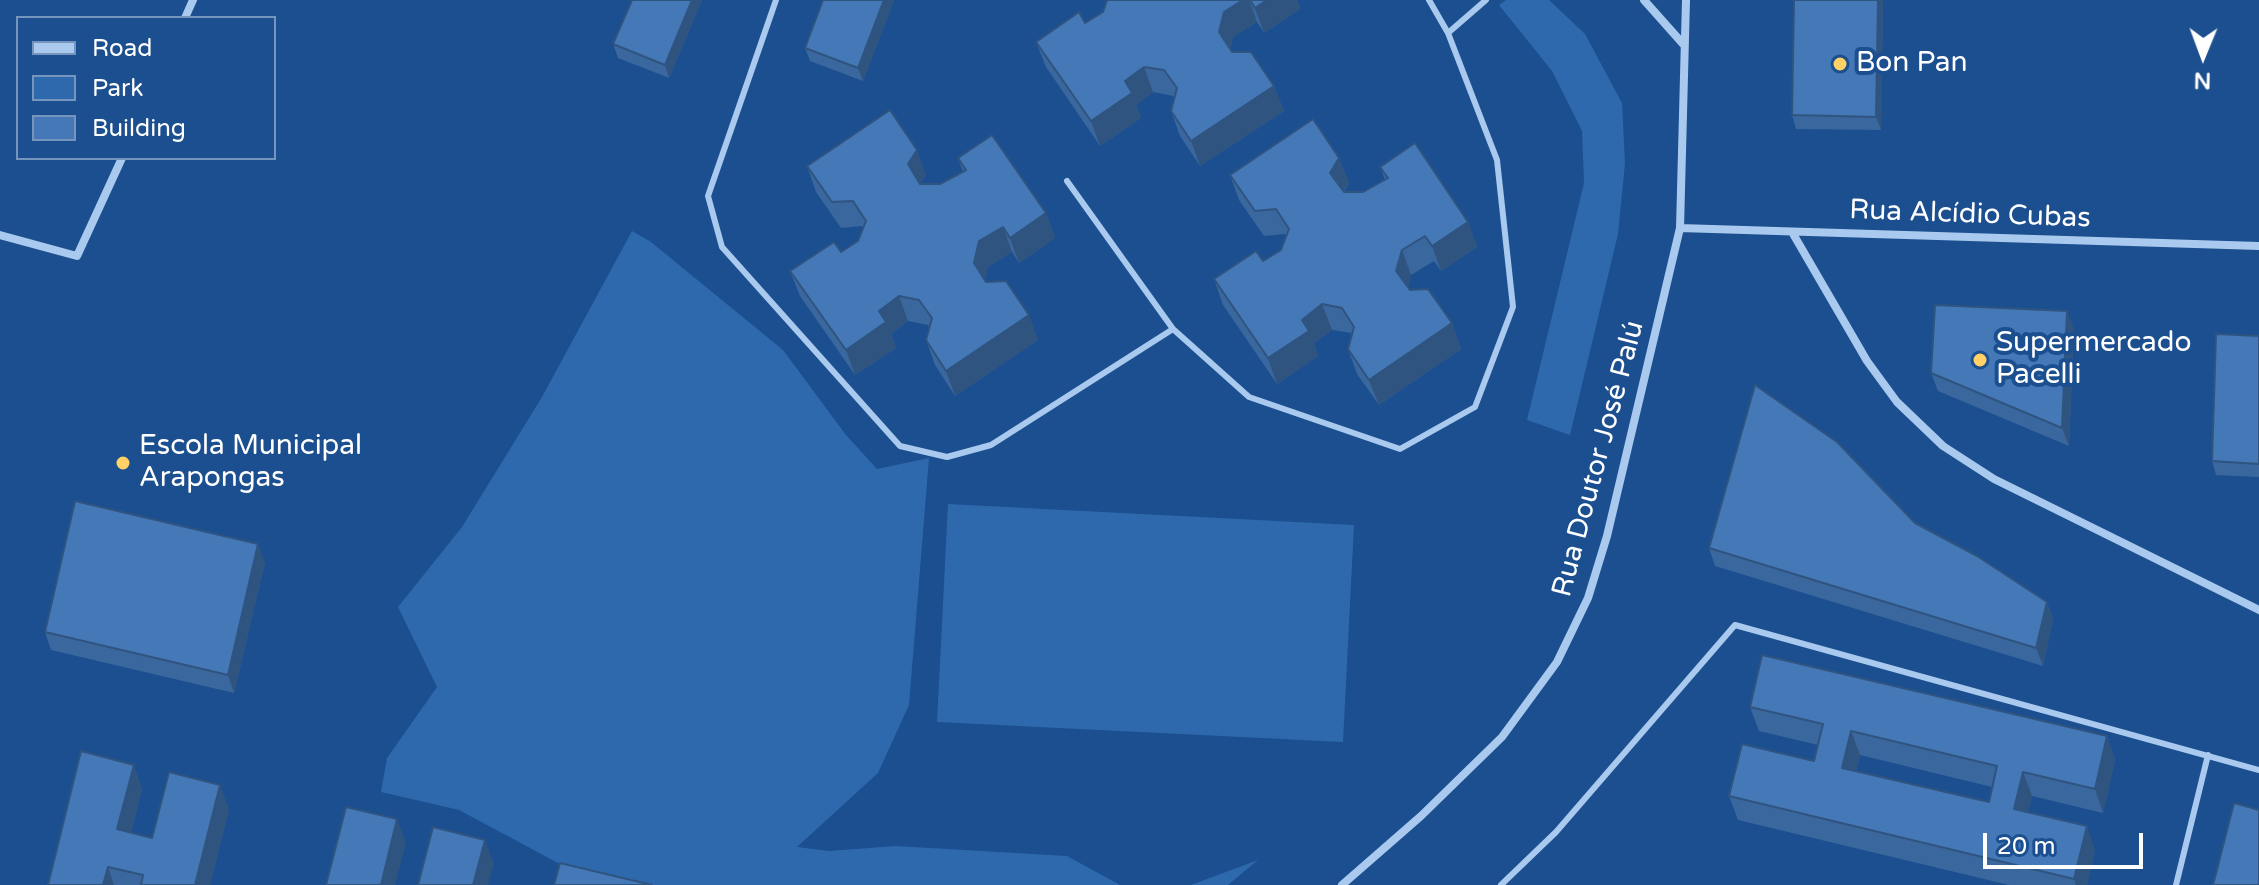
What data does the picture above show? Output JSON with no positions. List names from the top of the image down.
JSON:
{
  "streets": {
    "street": ["Rua Alcídio Cubas", "Rua Doutor José Palú"]
  },
  "crossings": [
    ["Rua Alcídio Cubas", "Rua Doutor José Palú"]
  ],
  "places": ["Bon Pan", "Supermercado Pacelli", "Escola Municipal Arapongas"],
  "legend": ["Road", "Park", "Building"],
  "scale_bar": "20 m",
  "north": "bottom"
}
